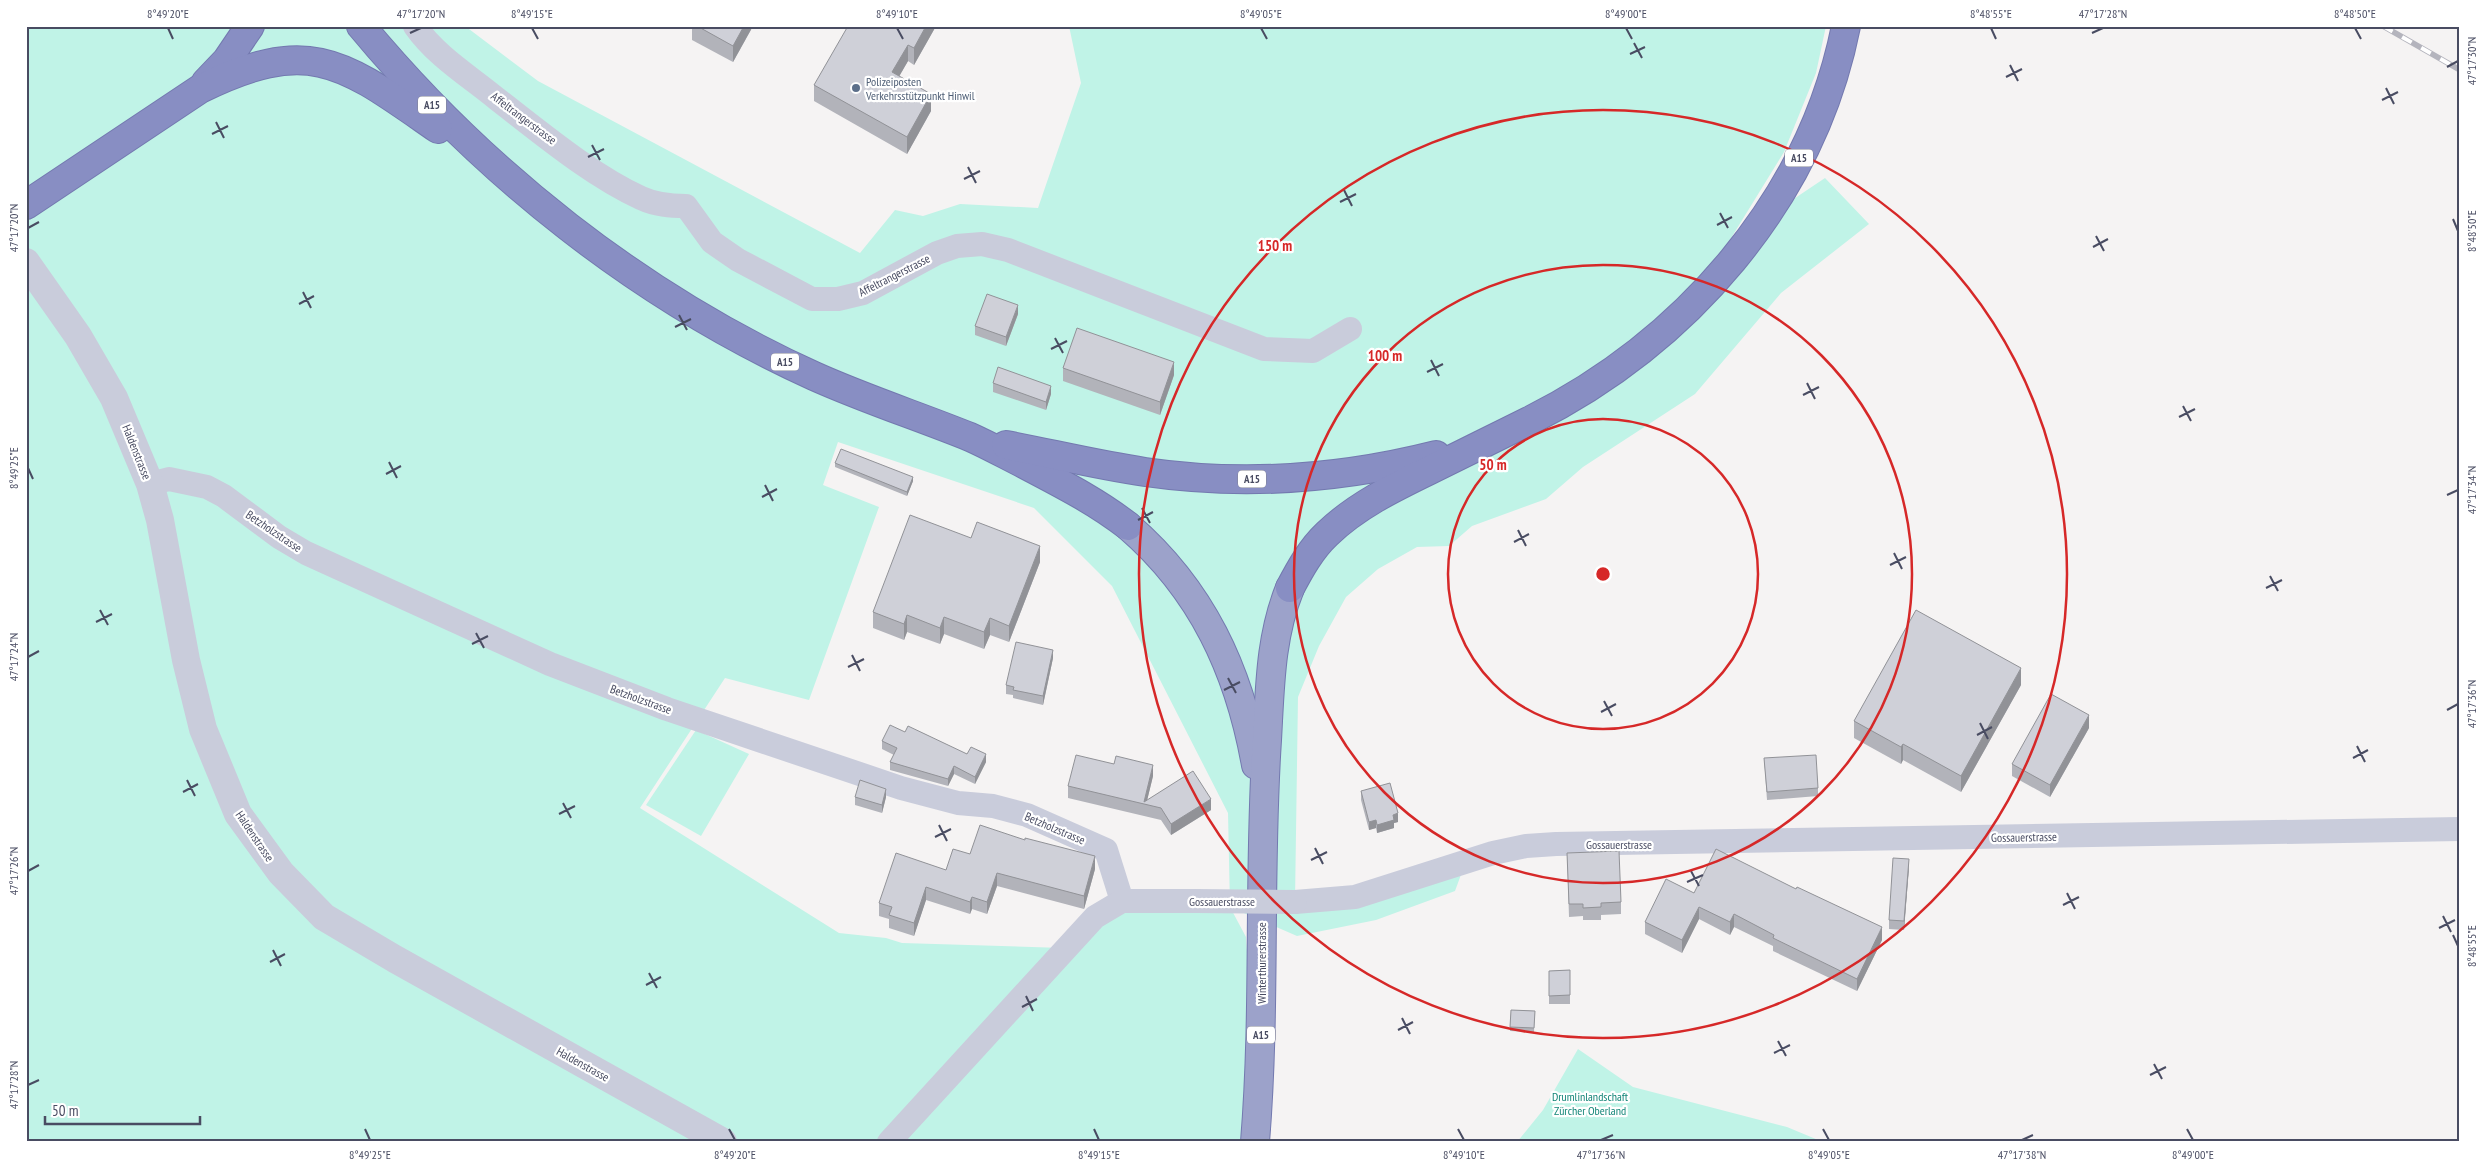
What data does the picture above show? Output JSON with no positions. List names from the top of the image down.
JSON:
{
  "streets": {
    "highway": ["A15", "Winterthurerstrasse"],
    "street": [
      "Affeltrangerstrasse",
      "Haldenstrasse",
      "Betzholzstrasse",
      "Gossauerstrasse"
    ]
  },
  "crossings": [
    ["A15", "Winterthurerstrasse"],
    ["Haldenstrasse", "Betzholzstrasse"],
    ["Betzholzstrasse", "Gossauerstrasse"]
  ],
  "parks": ["Drumlinlandschaft Zürcher Oberland"],
  "places": ["Polizeiposten Verkehrsstützpunkt Hinwil"],
  "scale_bar": "50 m",
  "coordinates": [
    "8°49'20\"E",
    "47°17'20\"N",
    "8°49'15\"E",
    "8°49'10\"E",
    "8°49'05\"E",
    "8°49'00\"E",
    "8°48'55\"E",
    "47°17'28\"N",
    "8°48'50\"E",
    "47°17'30\"N",
    "8°49'25\"E",
    "47°17'34\"N",
    "47°17'24\"N",
    "47°17'36\"N",
    "47°17'26\"N",
    "47°17'38\"N"
  ],
  "rings": ["150 m", "100 m", "50 m"]
}
